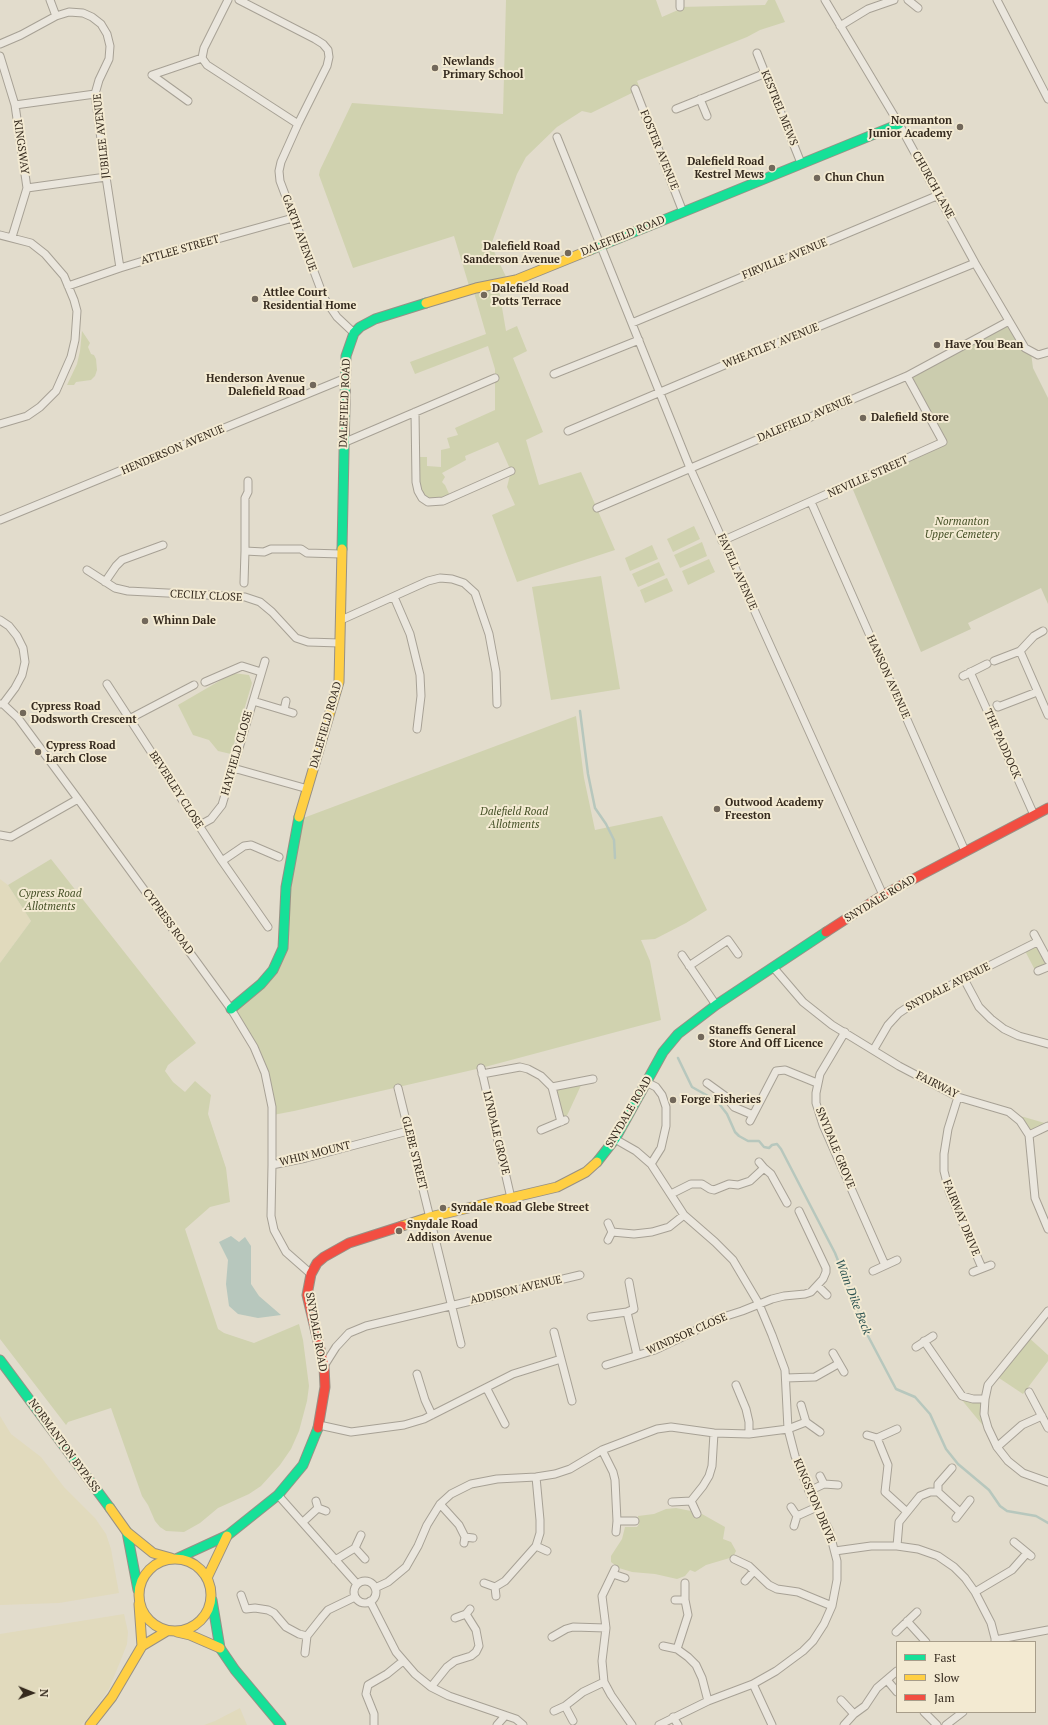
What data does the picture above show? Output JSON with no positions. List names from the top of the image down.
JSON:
{
  "streets": {
    "street": [
      "KESTREL MEWS",
      "JUBILEE AVENUE",
      "KINGSWAY",
      "FOSTER AVENUE",
      "CHURCH LANE",
      "GARTH AVENUE",
      "DALEFIELD ROAD",
      "ATTLEE STREET",
      "FIRVILLE AVENUE",
      "WHEATLEY AVENUE",
      "DALEFIELD AVENUE",
      "HENDERSON AVENUE",
      "NEVILLE STREET",
      "FAVELL AVENUE",
      "CECILY CLOSE",
      "HANSON AVENUE",
      "THE PADDOCK",
      "HAYFIELD CLOSE",
      "BEVERLEY CLOSE",
      "SNYDALE ROAD",
      "CYPRESS ROAD",
      "SNYDALE AVENUE",
      "FAIRWAY",
      "LYNDALE GROVE",
      "SNYDALE GROVE",
      "GLEBE STREET",
      "WHIN MOUNT",
      "FAIRWAY DRIVE",
      "ADDISON AVENUE",
      "WINDSOR CLOSE",
      "NORMANTON BYPASS",
      "KINGSTON DRIVE"
    ]
  },
  "crossings": [
    ["KESTREL MEWS", "DALEFIELD ROAD"],
    ["JUBILEE AVENUE", "ATTLEE STREET"],
    ["FOSTER AVENUE", "DALEFIELD ROAD"],
    ["CHURCH LANE", "DALEFIELD ROAD"],
    ["CHURCH LANE", "FIRVILLE AVENUE"],
    ["CHURCH LANE", "WHEATLEY AVENUE"],
    ["CHURCH LANE", "DALEFIELD AVENUE"],
    ["GARTH AVENUE", "DALEFIELD ROAD"],
    ["GARTH AVENUE", "ATTLEE STREET"],
    ["DALEFIELD ROAD", "HENDERSON AVENUE"],
    ["DALEFIELD ROAD", "FAVELL AVENUE"],
    ["DALEFIELD ROAD", "CECILY CLOSE"],
    ["DALEFIELD ROAD", "CYPRESS ROAD"],
    ["FIRVILLE AVENUE", "FAVELL AVENUE"],
    ["WHEATLEY AVENUE", "FAVELL AVENUE"],
    ["DALEFIELD AVENUE", "NEVILLE STREET"],
    ["DALEFIELD AVENUE", "FAVELL AVENUE"],
    ["NEVILLE STREET", "FAVELL AVENUE"],
    ["NEVILLE STREET", "HANSON AVENUE"],
    ["FAVELL AVENUE", "SNYDALE ROAD"],
    ["HANSON AVENUE", "SNYDALE ROAD"],
    ["THE PADDOCK", "SNYDALE ROAD"],
    ["HAYFIELD CLOSE", "BEVERLEY CLOSE"],
    ["SNYDALE ROAD", "FAIRWAY"],
    ["SNYDALE ROAD", "LYNDALE GROVE"],
    ["SNYDALE ROAD", "GLEBE STREET"],
    ["SNYDALE ROAD", "WHIN MOUNT"],
    ["SNYDALE ROAD", "ADDISON AVENUE"],
    ["SNYDALE ROAD", "KINGSTON DRIVE"],
    ["CYPRESS ROAD", "WHIN MOUNT"],
    ["SNYDALE AVENUE", "FAIRWAY"],
    ["FAIRWAY", "SNYDALE GROVE"],
    ["FAIRWAY", "FAIRWAY DRIVE"],
    ["GLEBE STREET", "WHIN MOUNT"],
    ["WINDSOR CLOSE", "KINGSTON DRIVE"]
  ],
  "water": ["Wain Dike Beck"],
  "parks": ["Normanton Upper Cemetery", "Dalefield Road Allotments", "Cypress Road Allotments"],
  "places": [
    "Newlands Primary School",
    "Normanton Junior Academy",
    "Dalefield Road Kestrel Mews",
    "Chun Chun",
    "Dalefield Road Sanderson Avenue",
    "Dalefield Road Potts Terrace",
    "Attlee Court Residential Home",
    "Have You Bean",
    "Henderson Avenue Dalefield Road",
    "Dalefield Store",
    "Whinn Dale",
    "Cypress Road Dodsworth Crescent",
    "Cypress Road Larch Close",
    "Outwood Academy Freeston",
    "Staneffs General Store And Off Licence",
    "Forge Fisheries",
    "Syndale Road Glebe Street",
    "Snydale Road Addison Avenue"
  ],
  "legend": ["Fast", "Slow", "Jam"],
  "north": "right"
}
